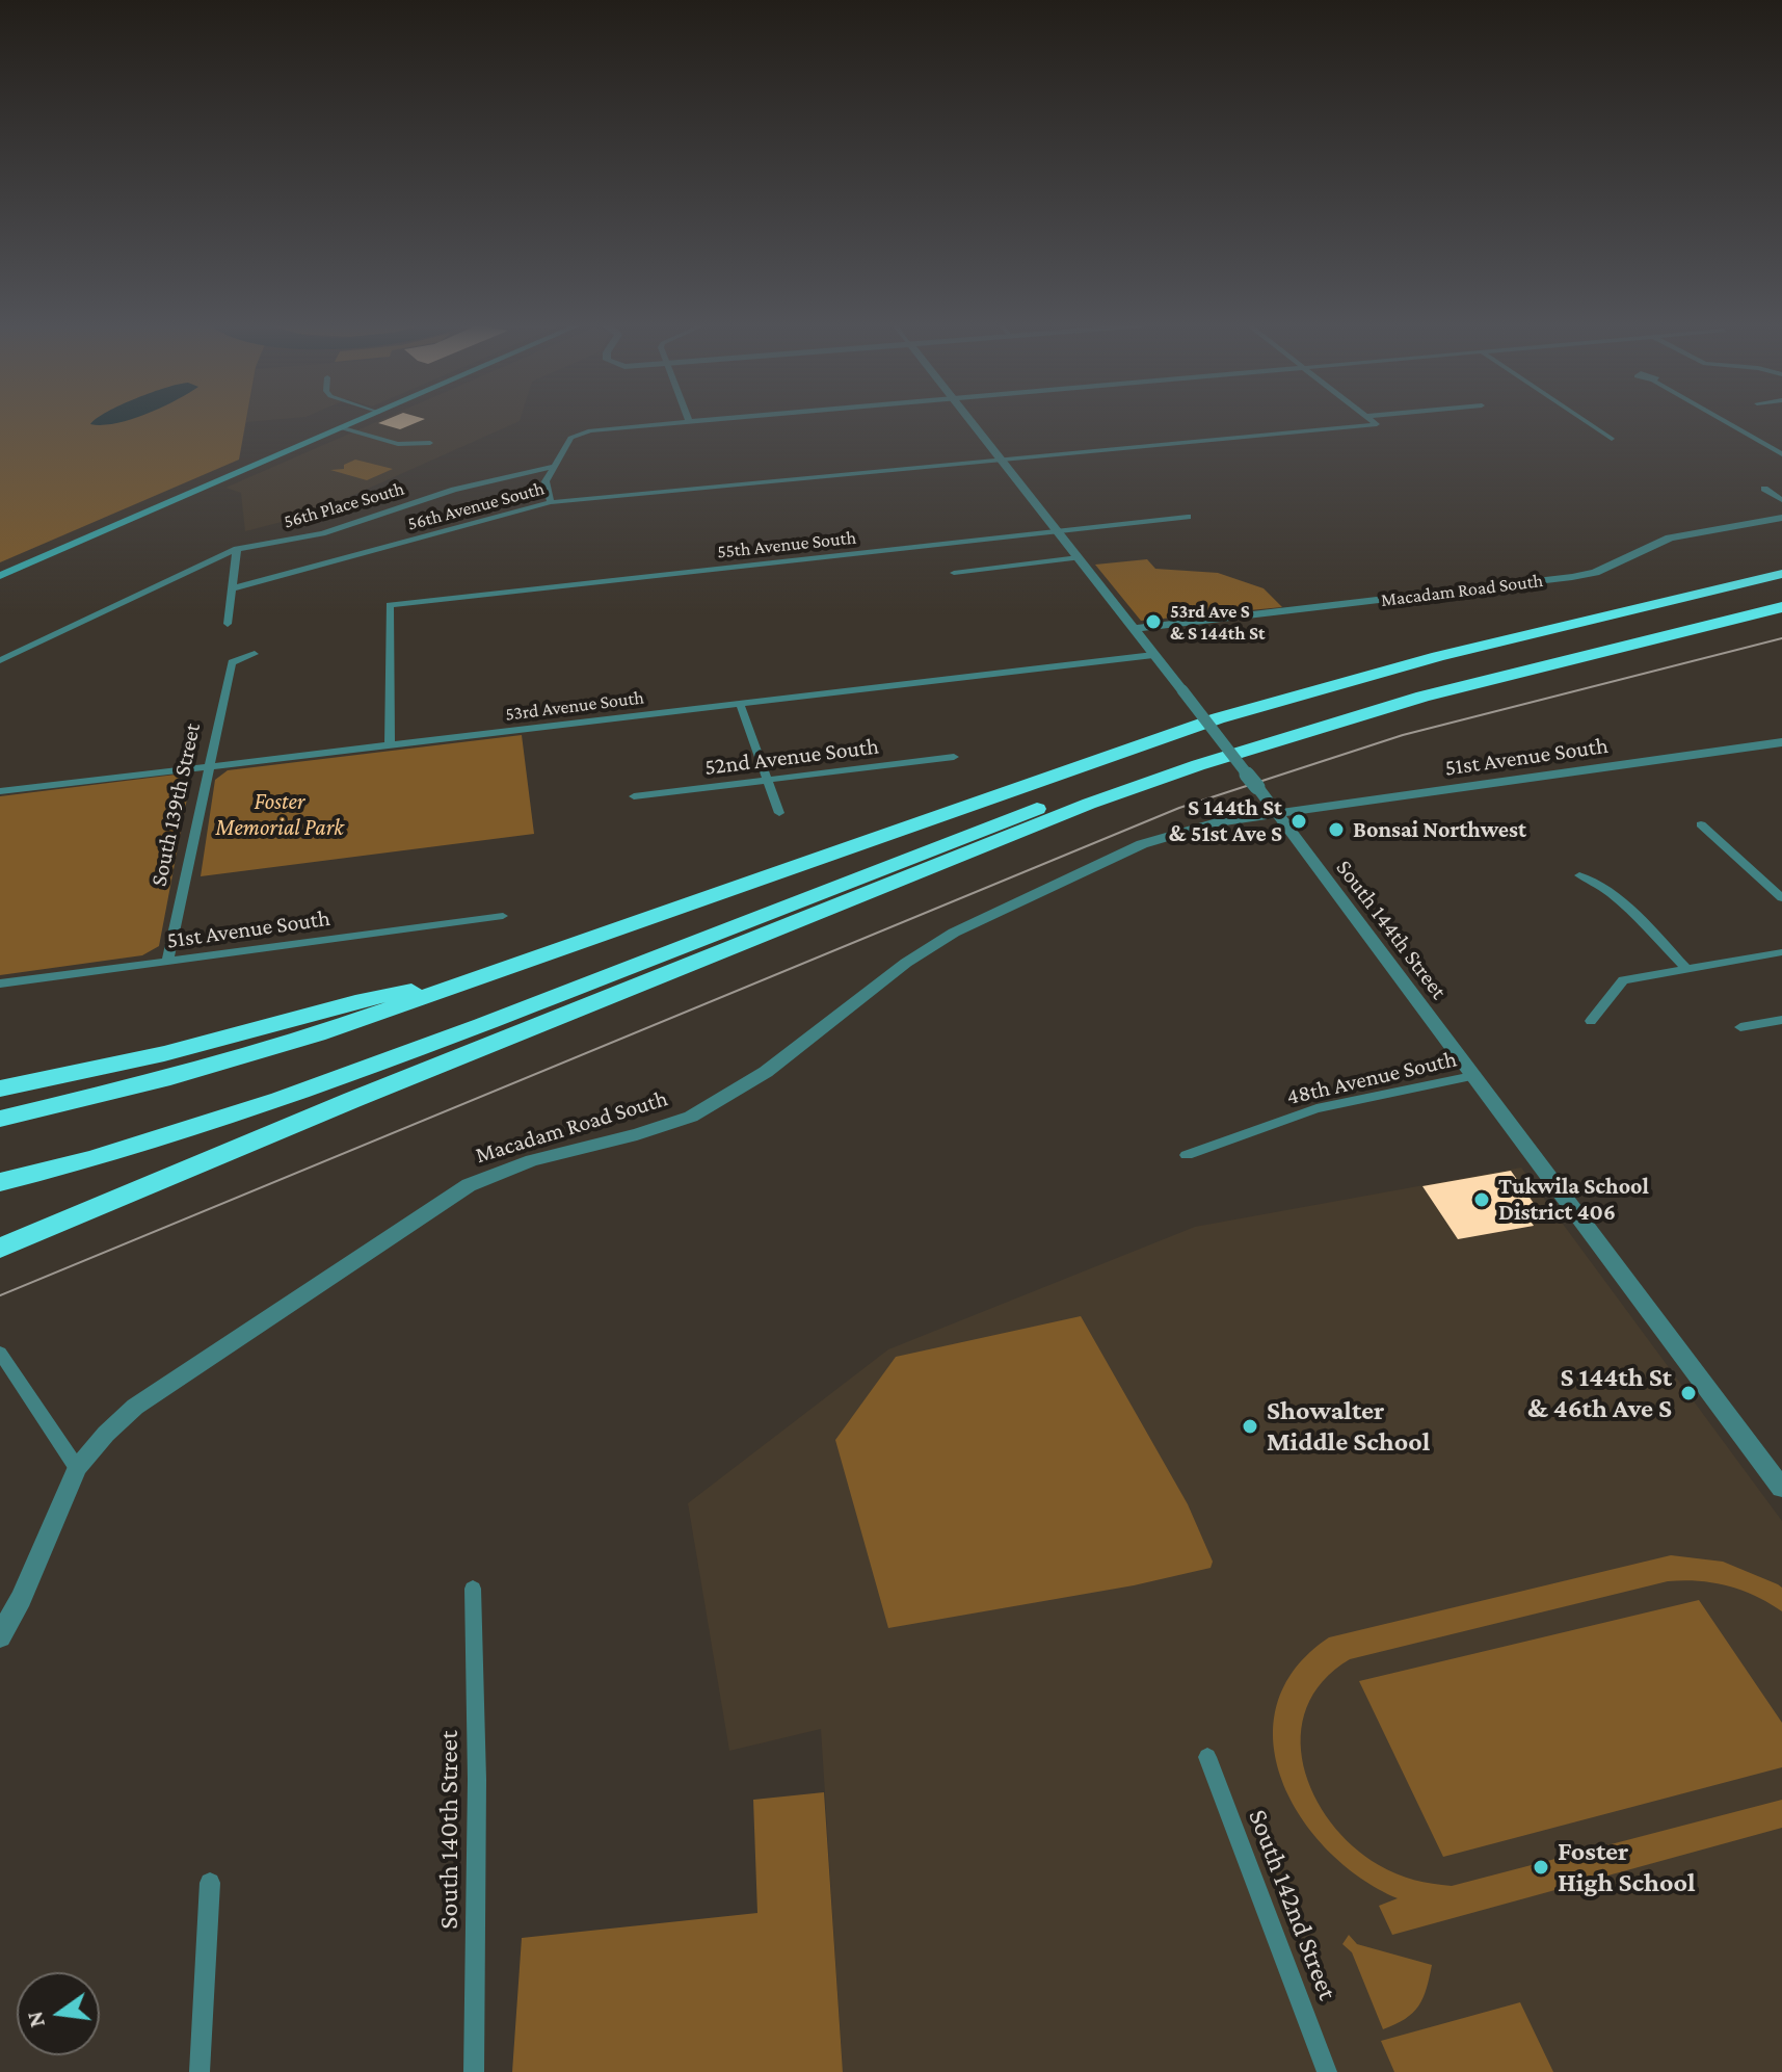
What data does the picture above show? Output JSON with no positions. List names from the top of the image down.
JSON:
{
  "streets": {
    "street": [
      "56th Place South",
      "56th Avenue South",
      "55th Avenue South",
      "Macadam Road South",
      "53rd Avenue South",
      "52nd Avenue South",
      "51st Avenue South",
      "South 139th Street",
      "South 144th Street",
      "48th Avenue South",
      "South 140th Street",
      "South 142nd Street"
    ]
  },
  "crossings": [
    ["56th Avenue South", "South 144th Street"],
    ["55th Avenue South", "53rd Avenue South"],
    ["55th Avenue South", "South 144th Street"],
    ["Macadam Road South", "51st Avenue South"],
    ["Macadam Road South", "South 144th Street"],
    ["53rd Avenue South", "South 139th Street"],
    ["53rd Avenue South", "South 144th Street"],
    ["51st Avenue South", "South 139th Street"],
    ["51st Avenue South", "South 144th Street"],
    ["South 144th Street", "48th Avenue South"]
  ],
  "parks": ["Foster Memorial Park"],
  "places": [
    "53rd Ave S & S 144th St",
    "S 144th St & 51st Ave S",
    "Bonsai Northwest",
    "Tukwila School District 406",
    "S 144th St & 46th Ave S",
    "Showalter Middle School",
    "Foster High School"
  ],
  "north": "left"
}
